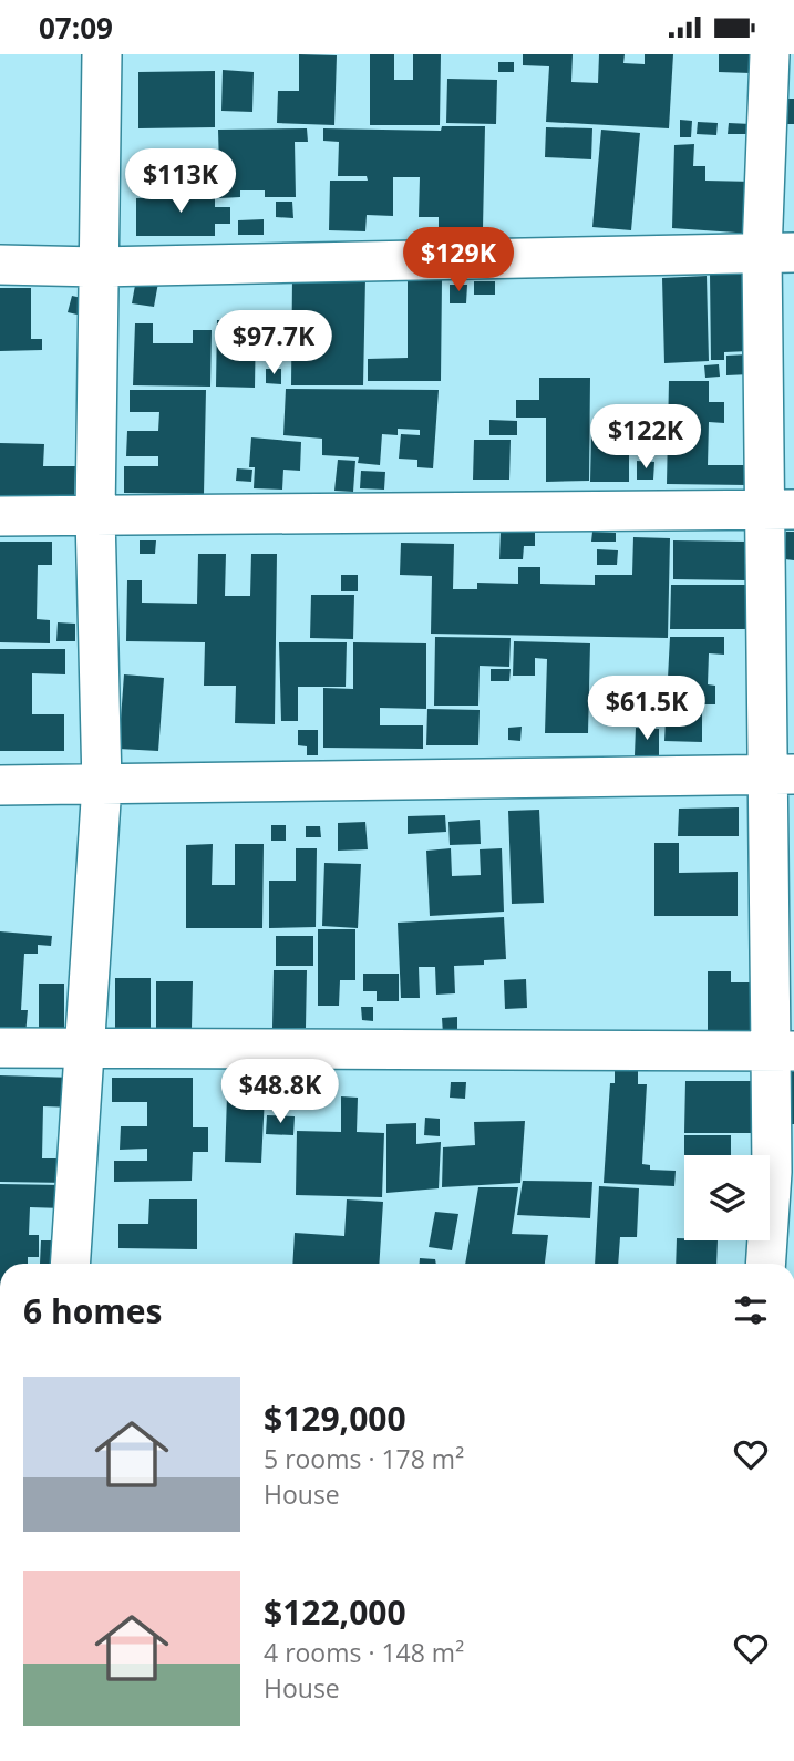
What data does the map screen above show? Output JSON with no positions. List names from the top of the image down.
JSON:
{
  "page": {
    "status": "07:09",
    "price": [
      "$113K",
      "$129K",
      "$97.7K",
      "$122K",
      "$61.5K",
      "$48.8K"
    ],
    "heading": "6 homes",
    "list": [
      {
        "name": "$129,000",
        "note": "5 rooms · 178 m² · House"
      },
      {
        "name": "$122,000",
        "note": "4 rooms · 148 m² · House"
      }
    ]
  }
}
